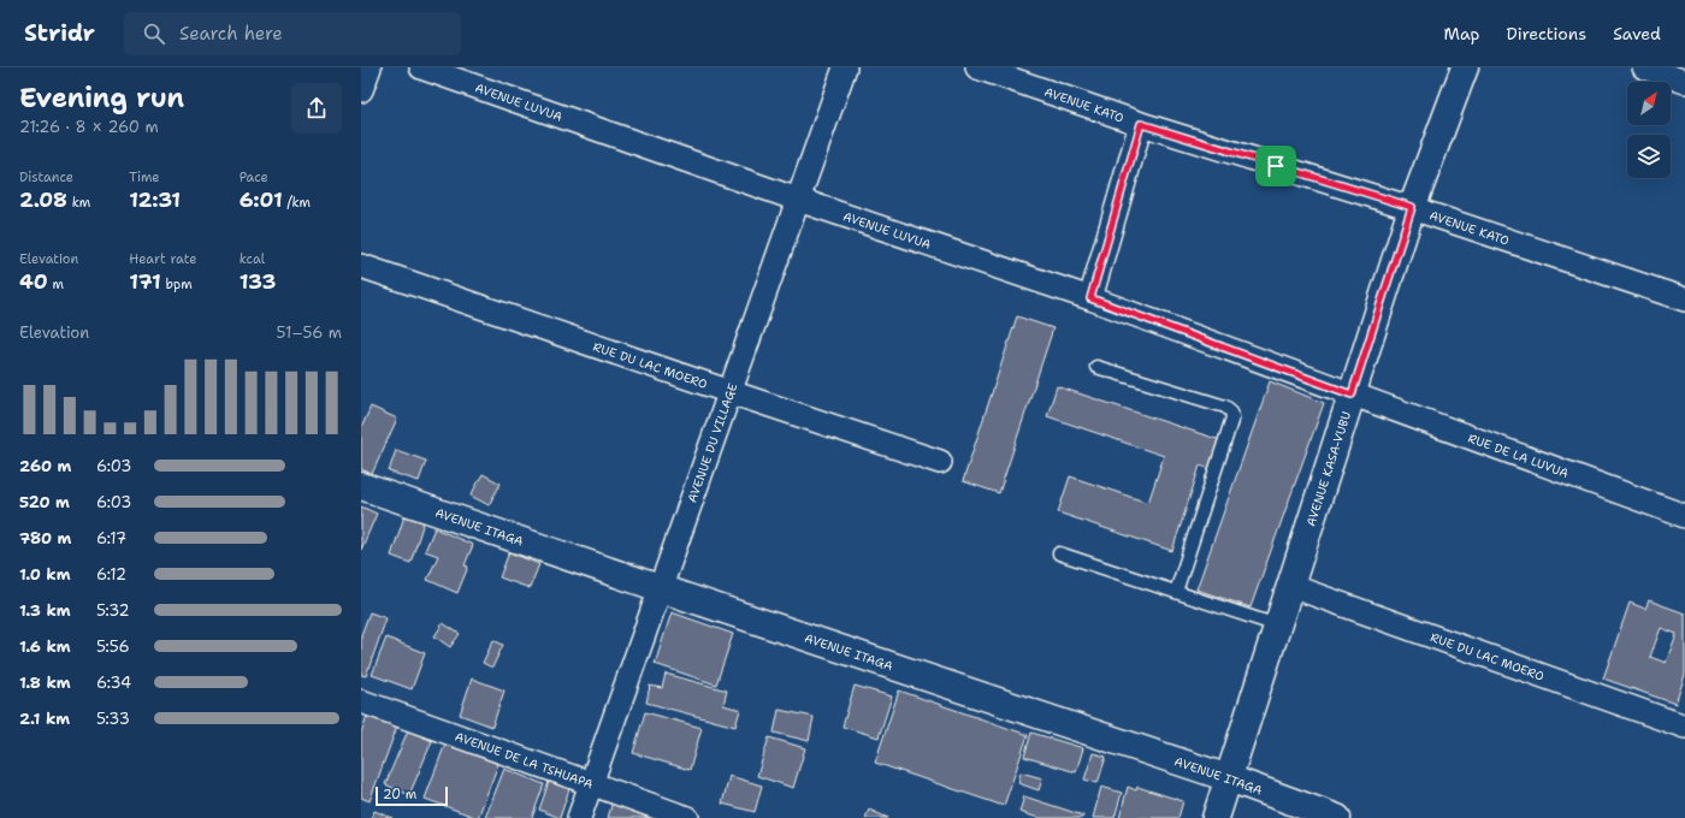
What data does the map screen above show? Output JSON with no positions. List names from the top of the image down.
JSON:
{
  "streets": {
    "street": [
      "AVENUE LUVUA",
      "AVENUE KATO",
      "RUE DU LAC MOERO",
      "AVENUE DU VILLAGE",
      "RUE DE LA LUVUA",
      "AVENUE KASA-VUBU",
      "AVENUE ITAGA",
      "AVENUE DE LA TSHUAPA"
    ]
  },
  "crossings": [
    ["AVENUE LUVUA", "AVENUE DU VILLAGE"],
    ["AVENUE LUVUA", "RUE DE LA LUVUA"],
    ["AVENUE LUVUA", "AVENUE KASA-VUBU"],
    ["AVENUE KATO", "AVENUE KASA-VUBU"],
    ["RUE DU LAC MOERO", "AVENUE DU VILLAGE"],
    ["RUE DU LAC MOERO", "AVENUE KASA-VUBU"],
    ["AVENUE DU VILLAGE", "AVENUE ITAGA"],
    ["AVENUE DU VILLAGE", "AVENUE DE LA TSHUAPA"],
    ["RUE DE LA LUVUA", "AVENUE KASA-VUBU"],
    ["AVENUE KASA-VUBU", "AVENUE ITAGA"]
  ],
  "scale_bar": "20 m",
  "north": "top right",
  "page": {
    "header": "Stridr",
    "search": "Search here",
    "nav": ["Map", "Directions", "Saved"],
    "heading": ["Evening run", "21:26 · 8 × 260 m"],
    "stats": [
      ["Distance", "2.08 km"],
      ["Time", "12:31"],
      ["Pace", "6:01 /km"],
      ["Elevation", "40 m"],
      ["Heart rate", "171 bpm"],
      ["kcal", "133"]
    ],
    "chart": ["Elevation", "51–56 m"],
    "list": [
      {
        "name": "260 m",
        "note": "6:03"
      },
      {
        "name": "520 m",
        "note": "6:03"
      },
      {
        "name": "780 m",
        "note": "6:17"
      },
      {
        "name": "1.0 km",
        "note": "6:12"
      },
      {
        "name": "1.3 km",
        "note": "5:32"
      },
      {
        "name": "1.6 km",
        "note": "5:56"
      },
      {
        "name": "1.8 km",
        "note": "6:34"
      },
      {
        "name": "2.1 km",
        "note": "5:33"
      }
    ],
    "scale": "20 m"
  }
}
